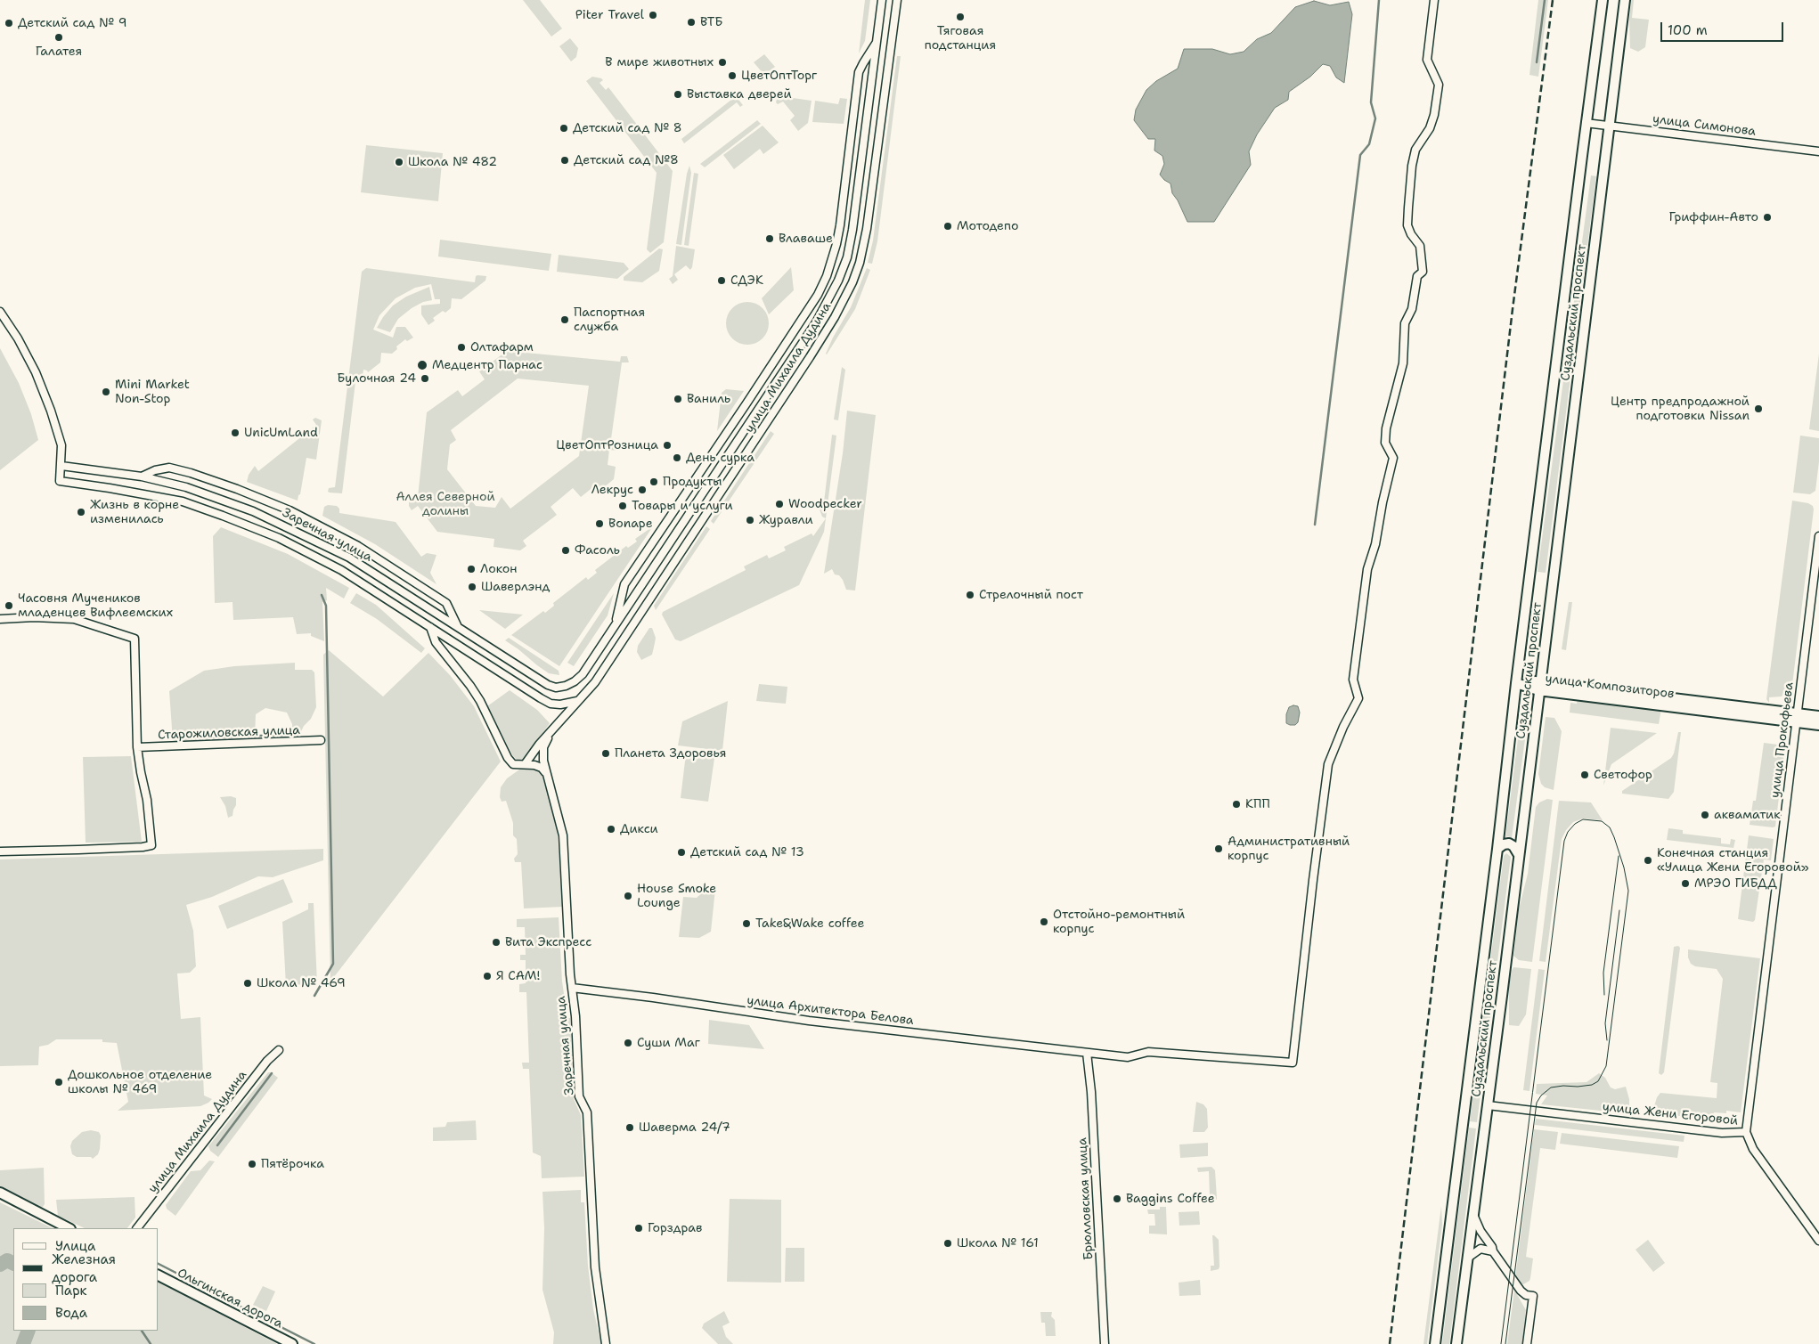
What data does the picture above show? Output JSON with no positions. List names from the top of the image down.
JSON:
{
  "streets": {
    "main road": ["Суздальский проспект", "улица Композиторов", "Ольгинская дорога"],
    "street": [
      "улица Симонова",
      "улица Михаила Дудина",
      "Заречная улица",
      "Старожиловская улица",
      "улица Прокофьева",
      "улица Архитектора Белова",
      "улица Жени Егоровой",
      "Брюлловская улица"
    ]
  },
  "crossings": [
    ["улица Симонова", "Суздальский проспект"],
    ["Суздальский проспект", "улица Композиторов"],
    ["Суздальский проспект", "улица Жени Егоровой"],
    ["улица Михаила Дудина", "Заречная улица"],
    ["Заречная улица", "улица Архитектора Белова"],
    ["улица Композиторов", "улица Прокофьева"],
    ["улица Прокофьева", "улица Жени Егоровой"],
    ["улица Архитектора Белова", "Брюлловская улица"]
  ],
  "parks": ["Аллея Северной долины"],
  "places": [
    "Piter Travel",
    "Тяговая подстанция",
    "ВТБ",
    "Детский сад № 9",
    "Галатея",
    "В мире животных",
    "ЦветОптТорг",
    "Выставка дверей",
    "Детский сад № 8",
    "Детский сад №8",
    "Школа № 482",
    "Гриффин-Авто",
    "Мотодепо",
    "Влаваше",
    "СДЭК",
    "Паспортная служба",
    "Олтафарм",
    "Медцентр Парнас",
    "Булочная 24",
    "Mini Market Non-Stop",
    "Ваниль",
    "Центр предпродажной подготовки Nissan",
    "UnicUmLand",
    "ЦветОптРозница",
    "День сурка",
    "Продукты",
    "Лекрус",
    "Woodpecker",
    "Товары и услуги",
    "Жизнь в корне изменилась",
    "Журавли",
    "Bonape",
    "Фасоль",
    "Локон",
    "Шаверлэнд",
    "Стрелочный пост",
    "Часовня Мучеников младенцев Вифлеемских",
    "Планета Здоровья",
    "Светофор",
    "КПП",
    "акваматик",
    "Дикси",
    "Административный корпус",
    "Детский сад № 13",
    "Конечная станция «Улица Жени Егоровой»",
    "МРЭО ГИБДД",
    "House Smoke Lounge",
    "Отстойно-ремонтный корпус",
    "Take&Wake coffee",
    "Вита Экспресс",
    "Я САМ!",
    "Школа № 469",
    "Суши Маг",
    "Дошкольное отделение школы № 469",
    "Шаверма 24/7",
    "Пятёрочка",
    "Baggins Coffee",
    "Горздрав",
    "Школа № 161"
  ],
  "legend": [
    "Улица",
    "Железная дорога",
    "Парк",
    "Вода"
  ],
  "scale_bar": "100 m"
}
